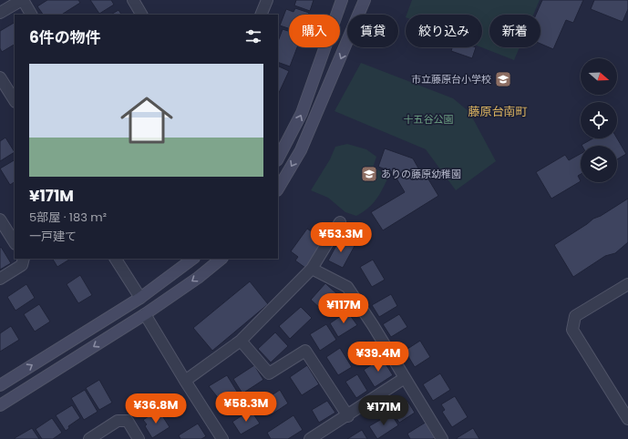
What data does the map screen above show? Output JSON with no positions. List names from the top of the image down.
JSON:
{
  "districts": ["藤原台南町"],
  "parks": ["十五谷公園"],
  "places": {
    "school or university": ["市立藤原台小学校", "ありの藤原幼稚園"]
  },
  "north": "right",
  "page": {
    "chip": [
      "購入",
      "賃貸",
      "絞り込み",
      "新着"
    ],
    "heading": "6件の物件",
    "list": [
      {
        "name": "¥171M",
        "note": "5部屋 · 183 m² · 一戸建て"
      }
    ],
    "price": [
      "¥53.3M",
      "¥117M",
      "¥39.4M",
      "¥58.3M",
      "¥36.8M",
      "¥171M"
    ]
  }
}
